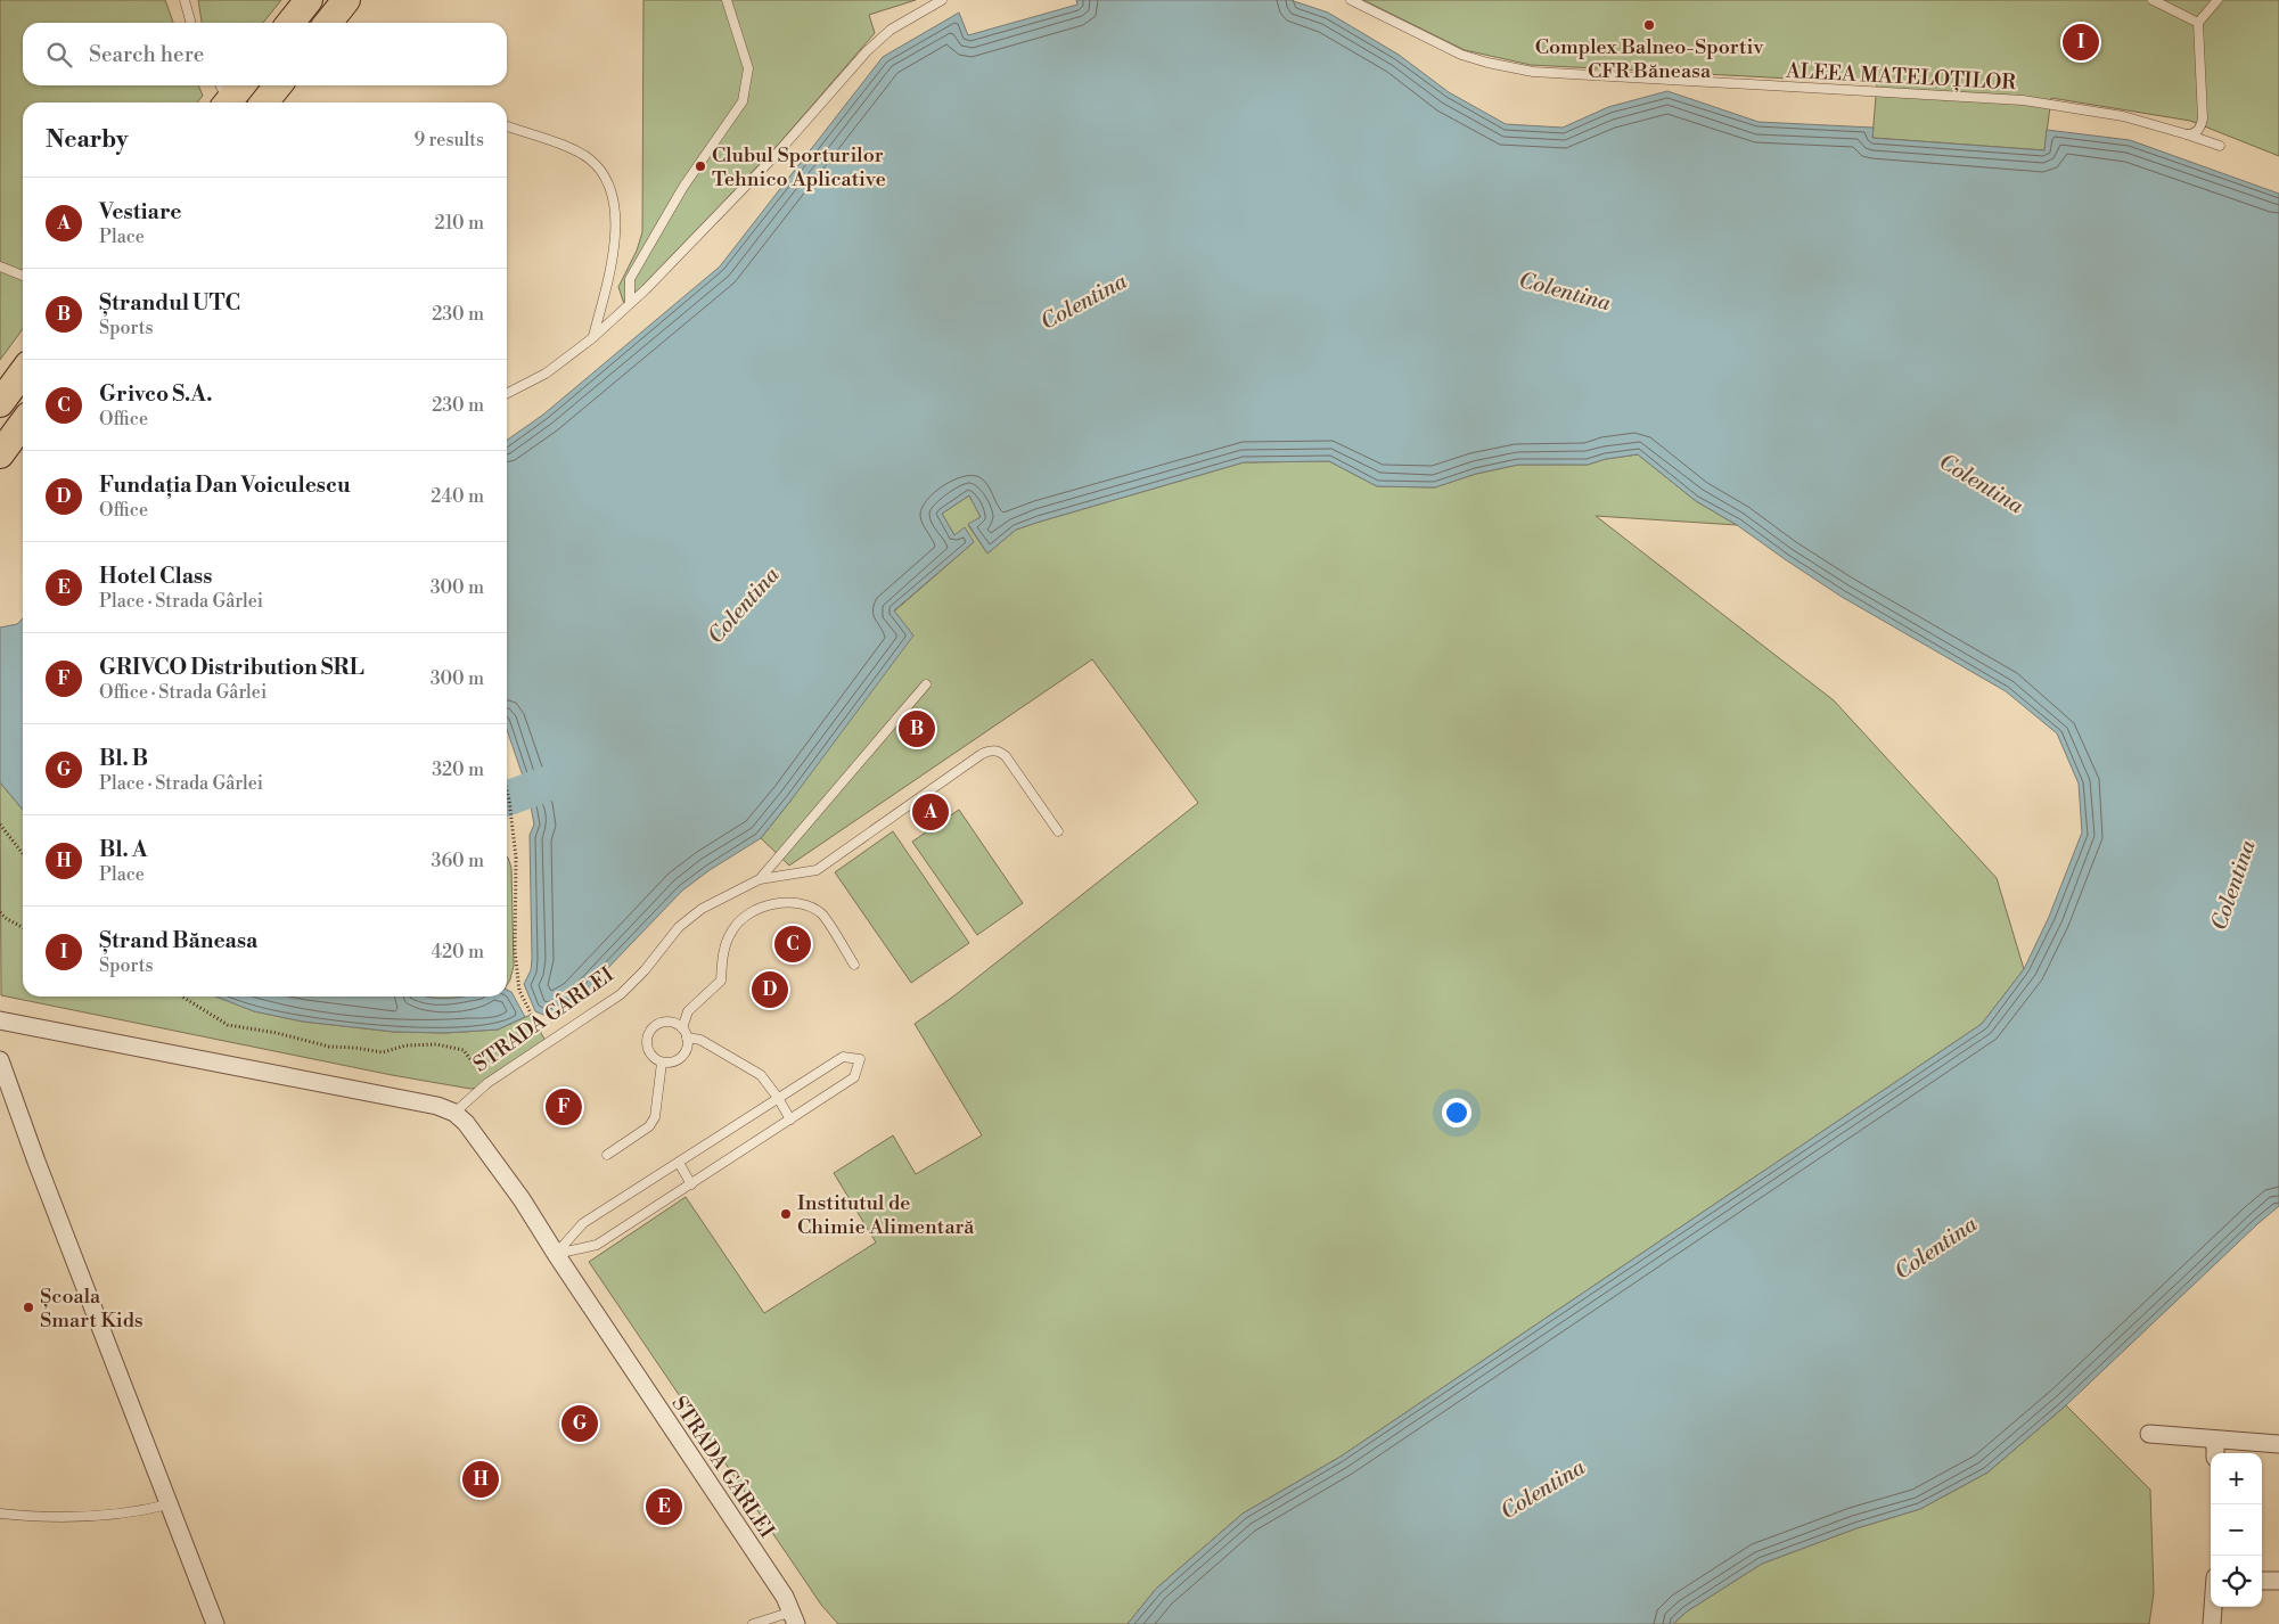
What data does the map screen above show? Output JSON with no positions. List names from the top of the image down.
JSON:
{
  "streets": {
    "street": ["STRADA GÂRLEI"],
    "lane": ["ALEEA MATELOȚILOR"]
  },
  "water": ["Colentina"],
  "places": [
    "Complex Balneo-Sportiv CFR Băneasa",
    "Clubul Sporturilor Tehnico Aplicative",
    "Institutul de Chimie Alimentară",
    "Școala Smart Kids"
  ],
  "page": {
    "pins": [
      "I",
      "B",
      "A",
      "C",
      "D",
      "F",
      "G",
      "H",
      "E"
    ],
    "search": "Search here",
    "heading": ["Nearby", "9 results"],
    "list": [
      {
        "mark": "A",
        "name": "Vestiare",
        "note": "Place",
        "value": "210 m"
      },
      {
        "mark": "B",
        "name": "Ștrandul UTC",
        "note": "Sports",
        "value": "230 m"
      },
      {
        "mark": "C",
        "name": "Grivco S.A.",
        "note": "Office",
        "value": "230 m"
      },
      {
        "mark": "D",
        "name": "Fundația Dan Voiculescu",
        "note": "Office",
        "value": "240 m"
      },
      {
        "mark": "E",
        "name": "Hotel Class",
        "note": "Place · Strada Gârlei",
        "value": "300 m"
      },
      {
        "mark": "F",
        "name": "GRIVCO Distribution SRL",
        "note": "Office · Strada Gârlei",
        "value": "300 m"
      },
      {
        "mark": "G",
        "name": "Bl. B",
        "note": "Place · Strada Gârlei",
        "value": "320 m"
      },
      {
        "mark": "H",
        "name": "Bl. A",
        "note": "Place",
        "value": "360 m"
      },
      {
        "mark": "I",
        "name": "Ștrand Băneasa",
        "note": "Sports",
        "value": "420 m"
      }
    ],
    "map_buttons": ["+", "−"]
  }
}
